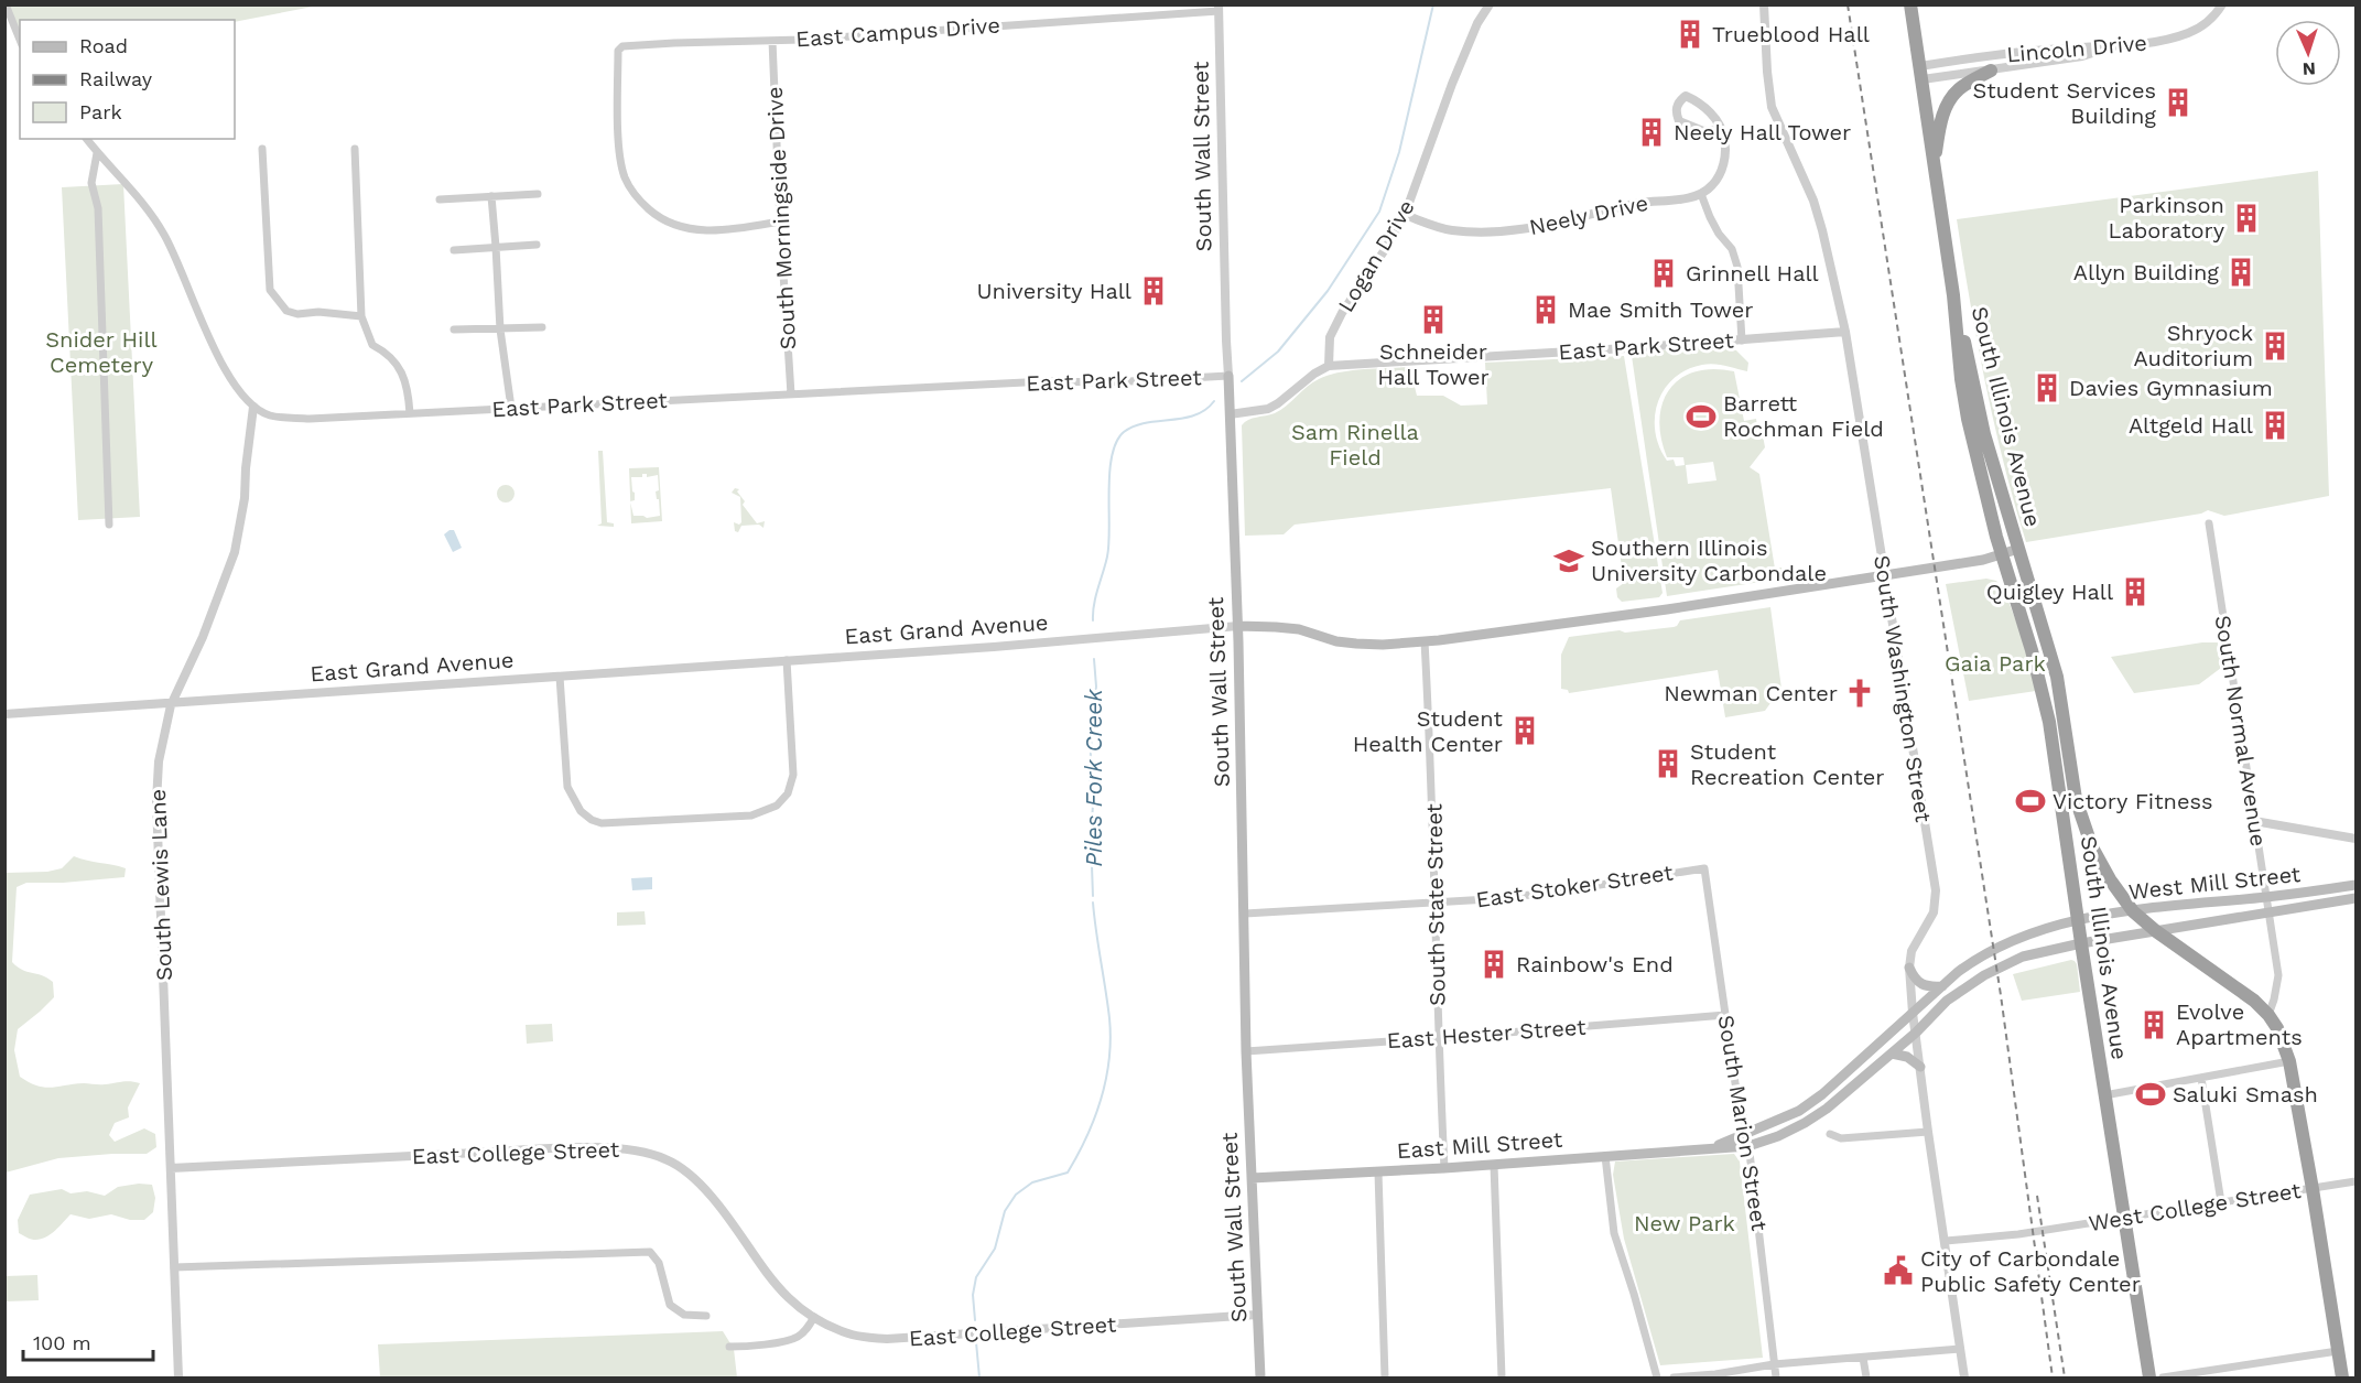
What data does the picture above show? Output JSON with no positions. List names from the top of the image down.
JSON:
{
  "streets": {
    "highway": ["South Illinois Avenue"],
    "main road": [
      "South Wall Street",
      "East Grand Avenue",
      "West Mill Street",
      "East Mill Street"
    ],
    "street": [
      "East Campus Drive",
      "Lincoln Drive",
      "Neely Drive",
      "South Morningside Drive",
      "Logan Drive",
      "East Park Street",
      "South Washington Street",
      "South Normal Avenue",
      "South Lewis Lane",
      "East Stoker Street",
      "South State Street",
      "East Hester Street",
      "South Marion Street",
      "East College Street",
      "West College Street"
    ]
  },
  "crossings": [
    ["East Campus Drive", "South Wall Street"],
    ["East Campus Drive", "South Morningside Drive"],
    ["Lincoln Drive", "South Illinois Avenue"],
    ["South Wall Street", "East Park Street"],
    ["South Wall Street", "East Grand Avenue"],
    ["South Wall Street", "East Stoker Street"],
    ["South Wall Street", "East Hester Street"],
    ["South Wall Street", "East Mill Street"],
    ["South Wall Street", "East College Street"],
    ["Neely Drive", "Logan Drive"],
    ["South Morningside Drive", "East Park Street"],
    ["Logan Drive", "East Park Street"],
    ["East Park Street", "South Washington Street"],
    ["East Park Street", "South Lewis Lane"],
    ["South Illinois Avenue", "East Grand Avenue"],
    ["South Illinois Avenue", "South Normal Avenue"],
    ["South Illinois Avenue", "West Mill Street"],
    ["South Illinois Avenue", "East Mill Street"],
    ["South Illinois Avenue", "West College Street"],
    ["East Grand Avenue", "South Washington Street"],
    ["East Grand Avenue", "South Lewis Lane"],
    ["East Grand Avenue", "South State Street"],
    ["South Washington Street", "East Mill Street"],
    ["South Washington Street", "West College Street"],
    ["South Normal Avenue", "West Mill Street"],
    ["West Mill Street", "East Mill Street"],
    ["South Lewis Lane", "East College Street"],
    ["East Stoker Street", "South State Street"],
    ["East Stoker Street", "South Marion Street"],
    ["South State Street", "East Hester Street"],
    ["South State Street", "East Mill Street"],
    ["East Hester Street", "South Marion Street"],
    ["South Marion Street", "East Mill Street"]
  ],
  "water": ["Piles Fork Creek"],
  "parks": [
    "Snider Hill Cemetery",
    "Sam Rinella Field",
    "Gaia Park",
    "New Park"
  ],
  "places": {
    "building": [
      "Trueblood Hall",
      "Student Services Building",
      "Neely Hall Tower",
      "Parkinson Laboratory",
      "Allyn Building",
      "Grinnell Hall",
      "University Hall",
      "Mae Smith Tower",
      "Schneider Hall Tower",
      "Shryock Auditorium",
      "Davies Gymnasium",
      "Altgeld Hall",
      "Quigley Hall",
      "Student Health Center",
      "Student Recreation Center",
      "Rainbow's End",
      "Evolve Apartments"
    ],
    "sports": ["Barrett Rochman Field", "Victory Fitness", "Saluki Smash"],
    "school or university": ["Southern Illinois University Carbondale"],
    "church": ["Newman Center"],
    "public building": ["City of Carbondale Public Safety Center"]
  },
  "legend": ["Road", "Railway", "Park"],
  "scale_bar": "100 m",
  "north": "bottom"
}
